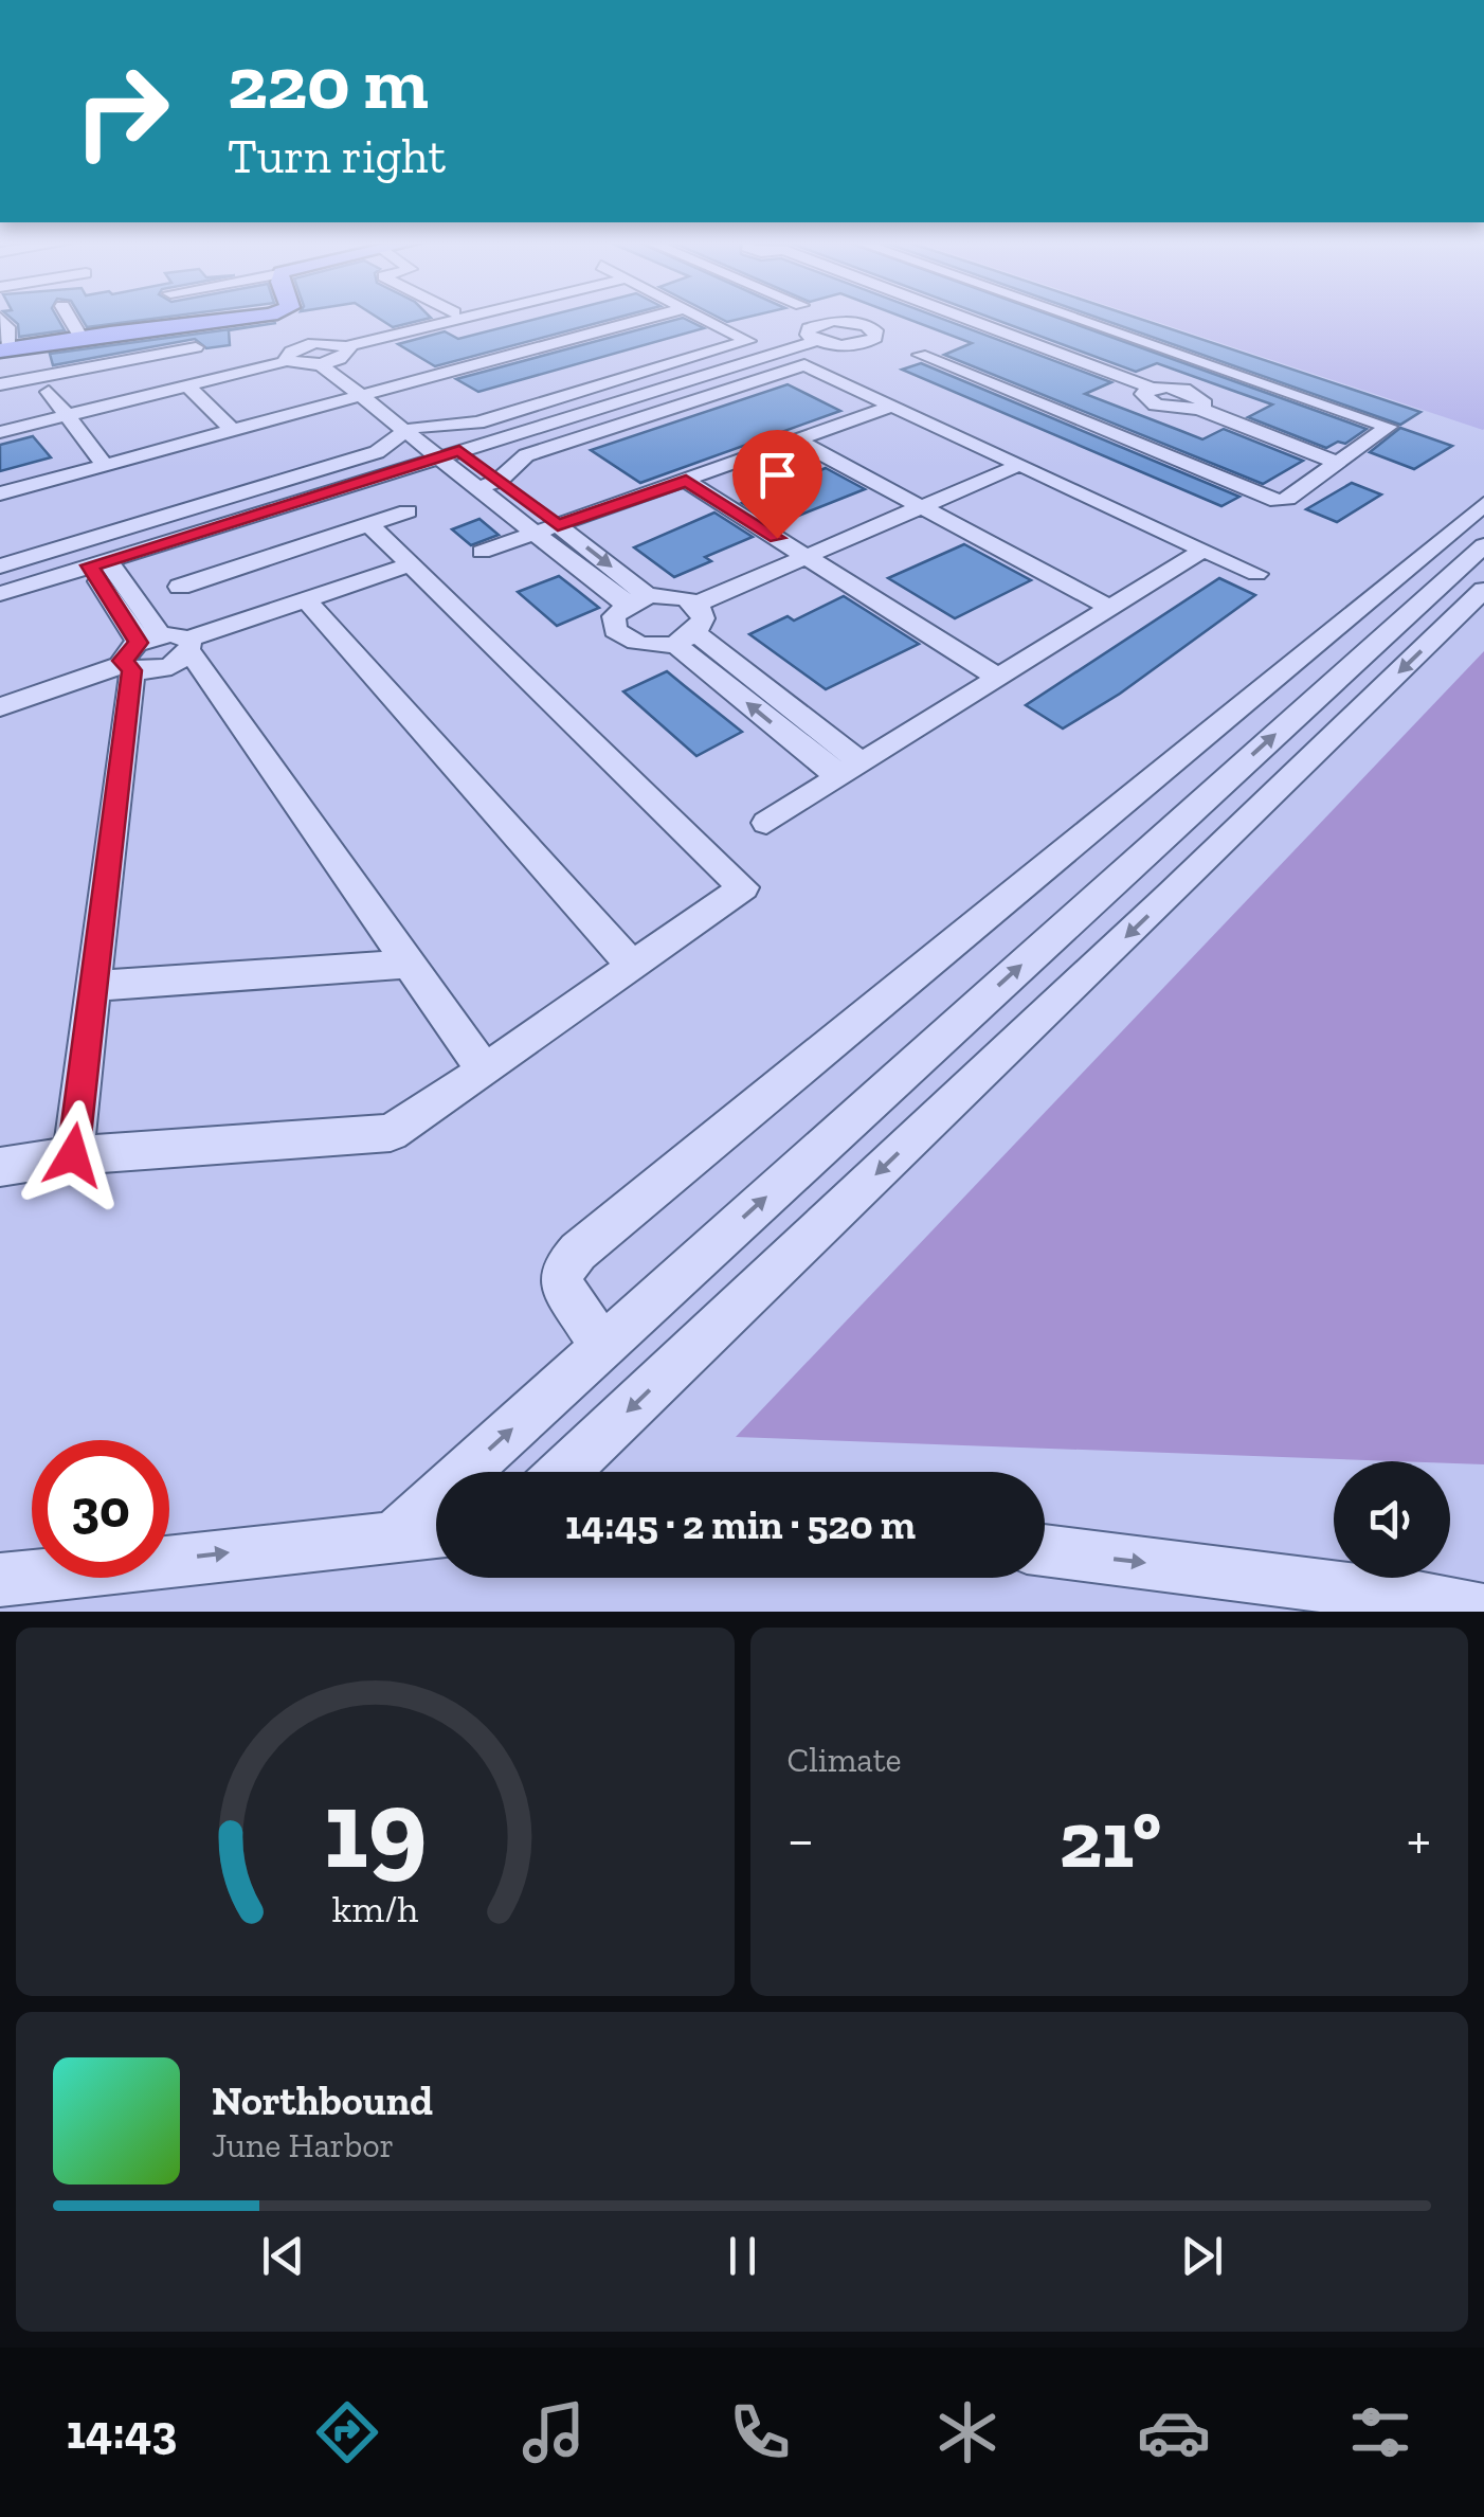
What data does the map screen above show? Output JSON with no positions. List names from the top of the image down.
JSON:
{
  "page": {
    "turn": ["220 m", "Turn right"],
    "limit": "30",
    "trip": "14:45 · 2 min · 520 m",
    "tile": "Climate",
    "heat": ["−", "21°", "+"],
    "song": ["Northbound", "June Harbor"],
    "tabs": "14:43",
    "gauge": ["19", "km/h"]
  }
}
